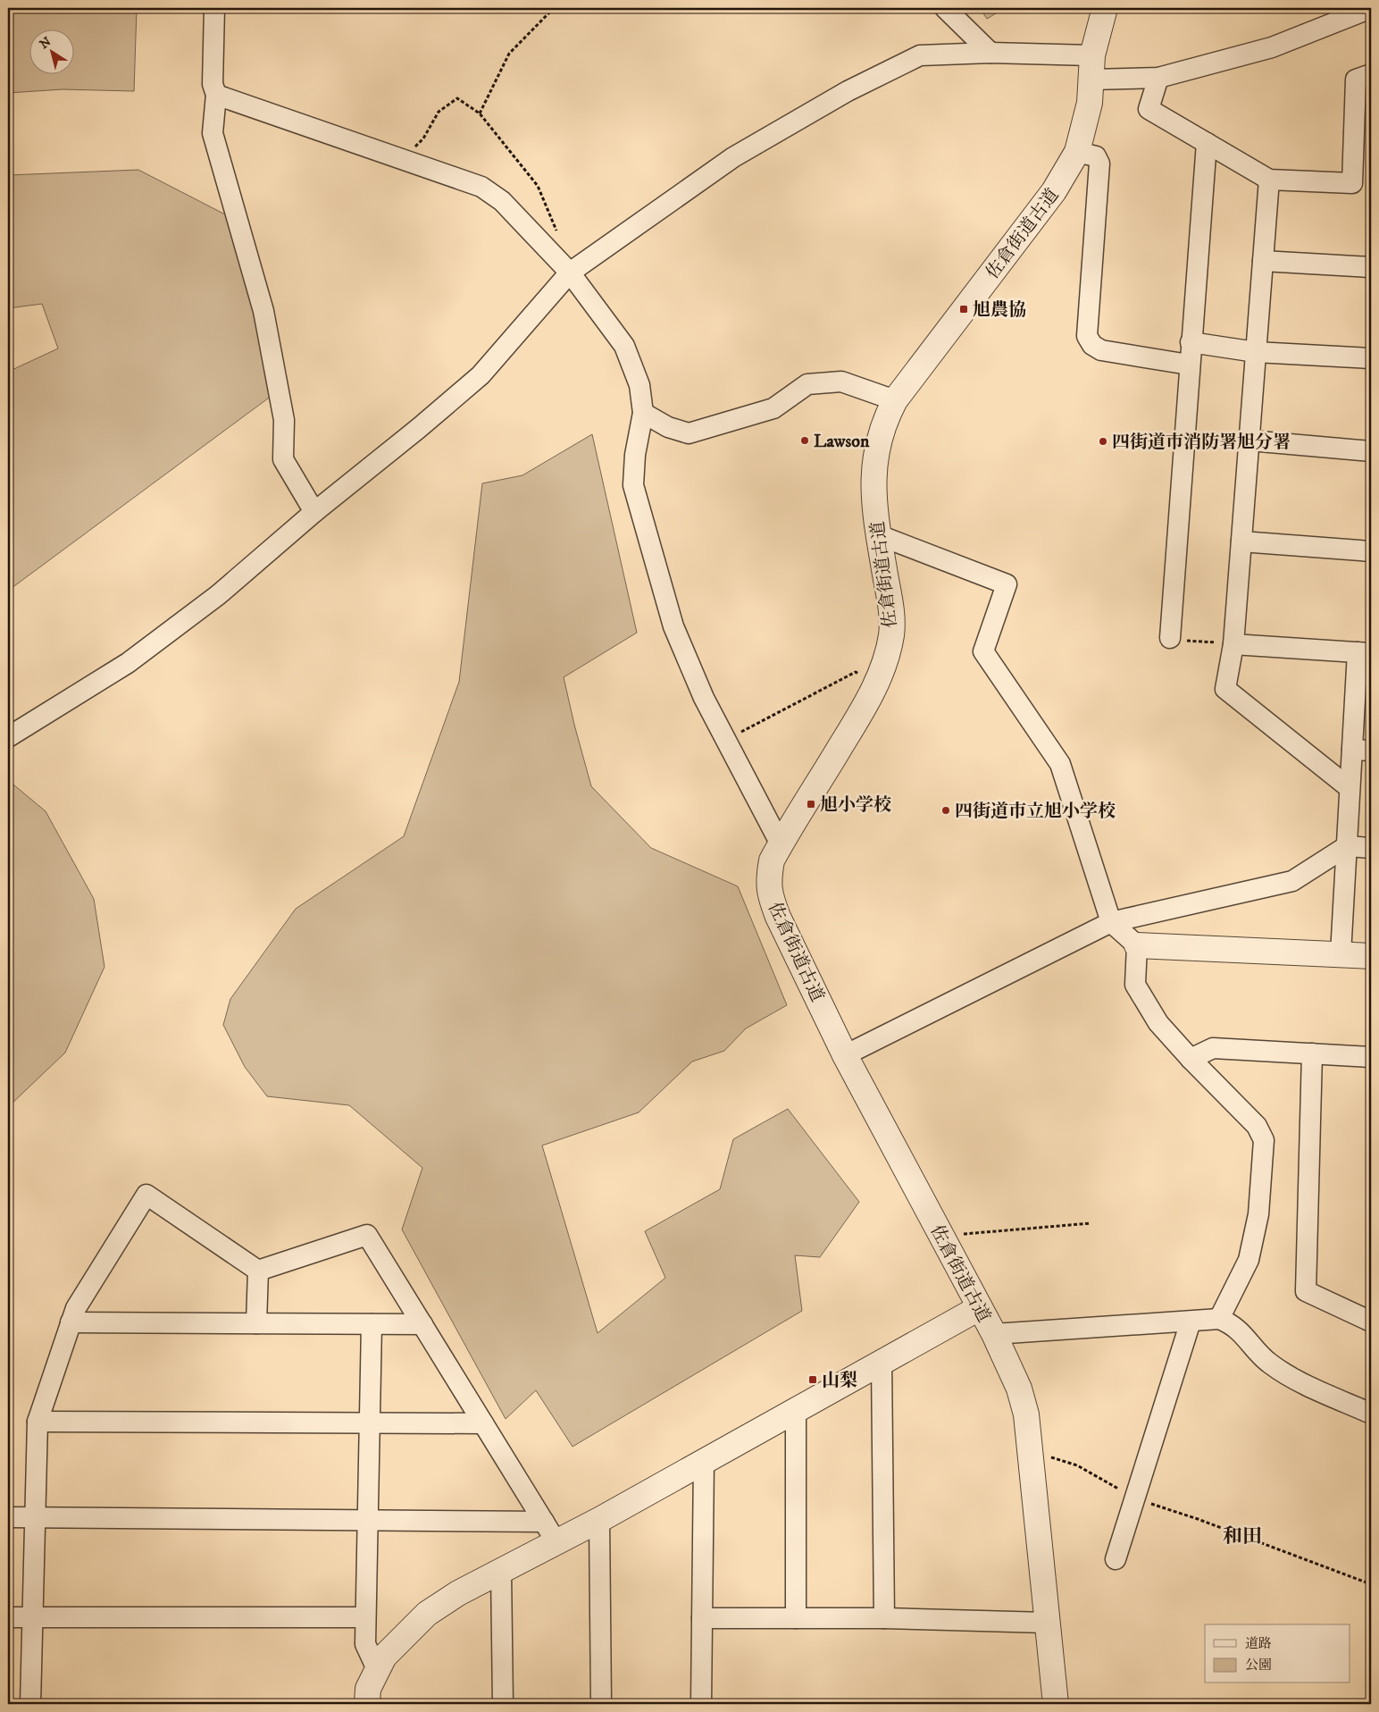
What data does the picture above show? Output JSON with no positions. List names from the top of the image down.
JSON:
{
  "streets": {
    "street": ["佐倉街道古道"]
  },
  "districts": ["和田"],
  "places": {
    "transit": ["旭農協", "旭小学校", "山梨"],
    "other": ["Lawson", "四街道市消防署旭分署", "四街道市立旭小学校"]
  },
  "legend": ["道路", "公園"],
  "north": "top left"
}
